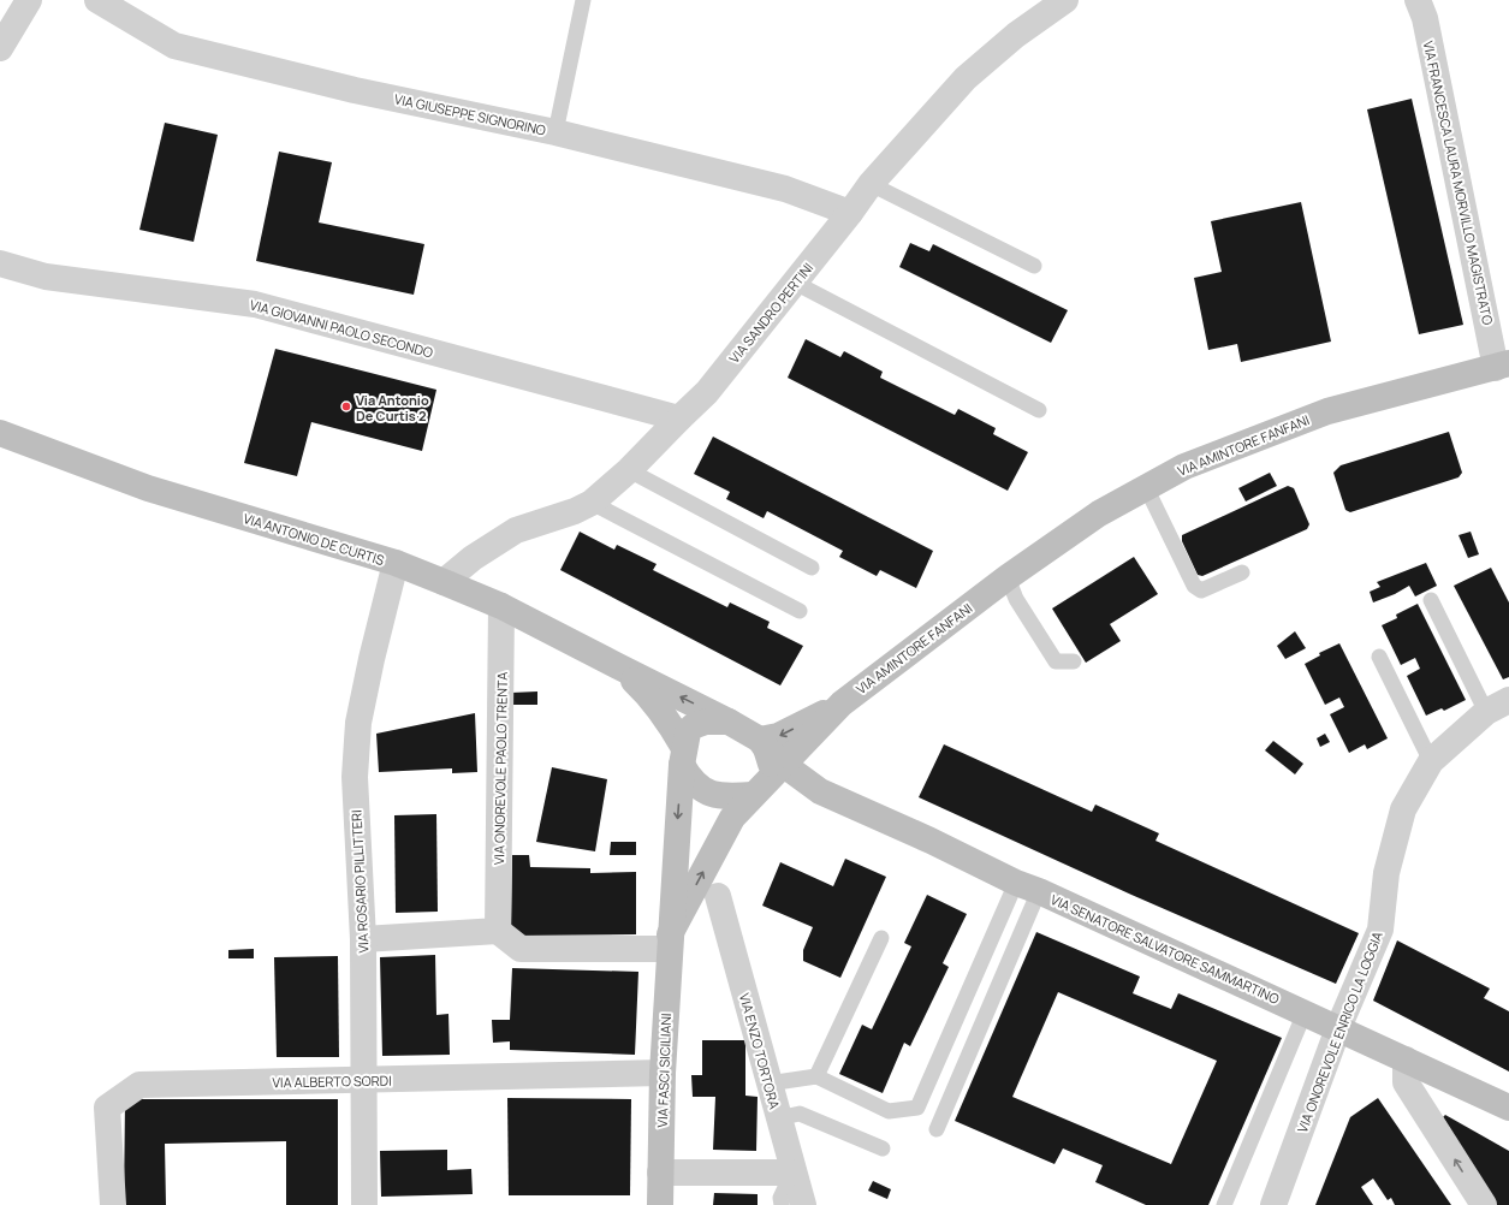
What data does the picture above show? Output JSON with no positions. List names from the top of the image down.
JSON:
{
  "streets": {
    "main road": [
      "VIA AMINTORE FANFANI",
      "VIA ANTONIO DE CURTIS",
      "VIA SENATORE SALVATORE SAMMARTINO",
      "VIA FASCI SICILIANI"
    ],
    "street": [
      "VIA GIUSEPPE SIGNORINO",
      "VIA FRANCESCA LAURA MORVILLO MAGISTRATO",
      "VIA SANDRO PERTINI",
      "VIA GIOVANNI PAOLO SECONDO",
      "VIA ONOREVOLE PAOLO TRENTA",
      "VIA ROSARIO PILLITTERI",
      "VIA ONOREVOLE ENRICO LA LOGGIA",
      "VIA ENZO TORTORA",
      "VIA ALBERTO SORDI"
    ]
  },
  "crossings": [
    ["VIA GIUSEPPE SIGNORINO", "VIA SANDRO PERTINI"],
    ["VIA FRANCESCA LAURA MORVILLO MAGISTRATO", "VIA AMINTORE FANFANI"],
    ["VIA SANDRO PERTINI", "VIA GIOVANNI PAOLO SECONDO"],
    ["VIA SANDRO PERTINI", "VIA ANTONIO DE CURTIS"],
    ["VIA ANTONIO DE CURTIS", "VIA ONOREVOLE PAOLO TRENTA"],
    ["VIA ANTONIO DE CURTIS", "VIA ROSARIO PILLITTERI"],
    ["VIA ANTONIO DE CURTIS", "VIA SENATORE SALVATORE SAMMARTINO"],
    ["VIA ANTONIO DE CURTIS", "VIA FASCI SICILIANI"],
    ["VIA ROSARIO PILLITTERI", "VIA ALBERTO SORDI"],
    ["VIA SENATORE SALVATORE SAMMARTINO", "VIA ONOREVOLE ENRICO LA LOGGIA"],
    ["VIA SENATORE SALVATORE SAMMARTINO", "VIA FASCI SICILIANI"],
    ["VIA FASCI SICILIANI", "VIA ALBERTO SORDI"]
  ],
  "places": ["Via Antonio De Curtis 2"]
}
